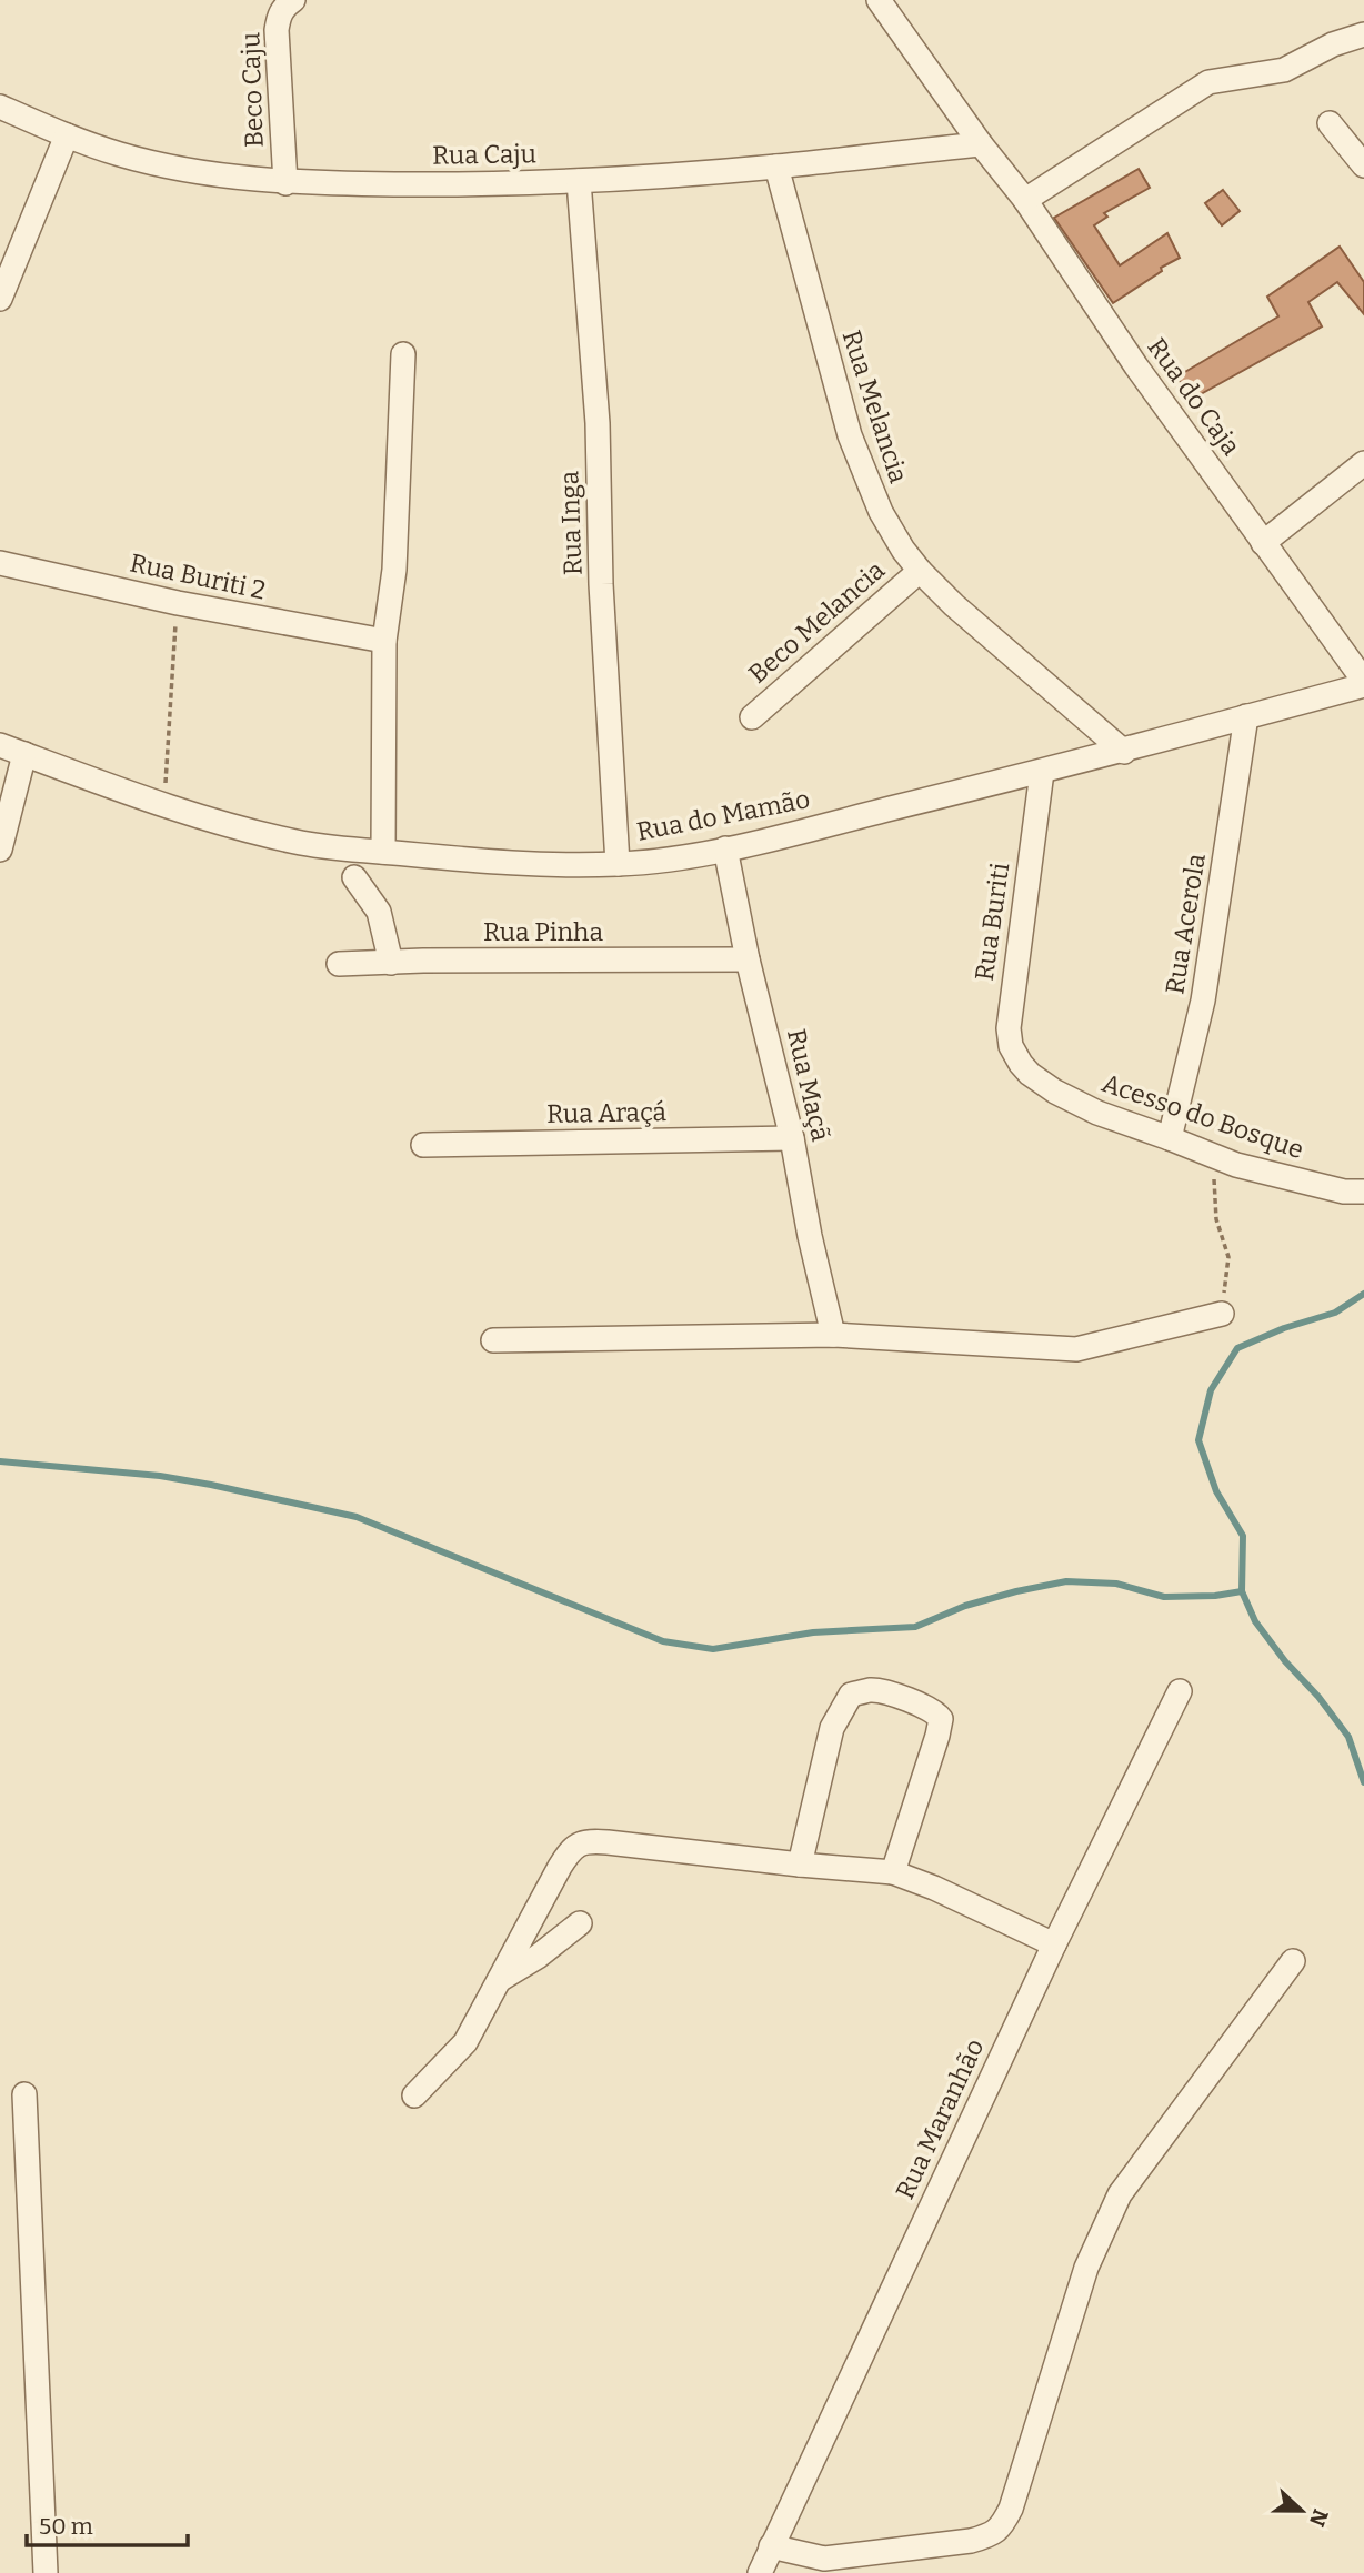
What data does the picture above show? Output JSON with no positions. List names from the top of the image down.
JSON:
{
  "streets": {
    "street": [
      "Beco Caju",
      "Rua Caju",
      "Rua do Caja",
      "Rua Melancia",
      "Rua Inga",
      "Rua Buriti 2",
      "Beco Melancia",
      "Rua do Mamão",
      "Rua Buriti",
      "Rua Acerola",
      "Rua Pinha",
      "Rua Maçã",
      "Rua Araçá",
      "Acesso do Bosque",
      "Rua Maranhão"
    ]
  },
  "crossings": [
    ["Beco Caju", "Rua Caju"],
    ["Rua Caju", "Rua do Caja"],
    ["Rua Caju", "Rua Melancia"],
    ["Rua Caju", "Rua Inga"],
    ["Rua do Caja", "Rua do Mamão"],
    ["Rua Melancia", "Beco Melancia"],
    ["Rua Melancia", "Rua do Mamão"],
    ["Rua Inga", "Rua do Mamão"],
    ["Rua do Mamão", "Rua Buriti"],
    ["Rua do Mamão", "Rua Acerola"],
    ["Rua do Mamão", "Rua Maçã"],
    ["Rua Buriti", "Acesso do Bosque"],
    ["Rua Acerola", "Acesso do Bosque"],
    ["Rua Pinha", "Rua Maçã"],
    ["Rua Maçã", "Rua Araçá"]
  ],
  "scale_bar": "50 m",
  "north": "right"
}
